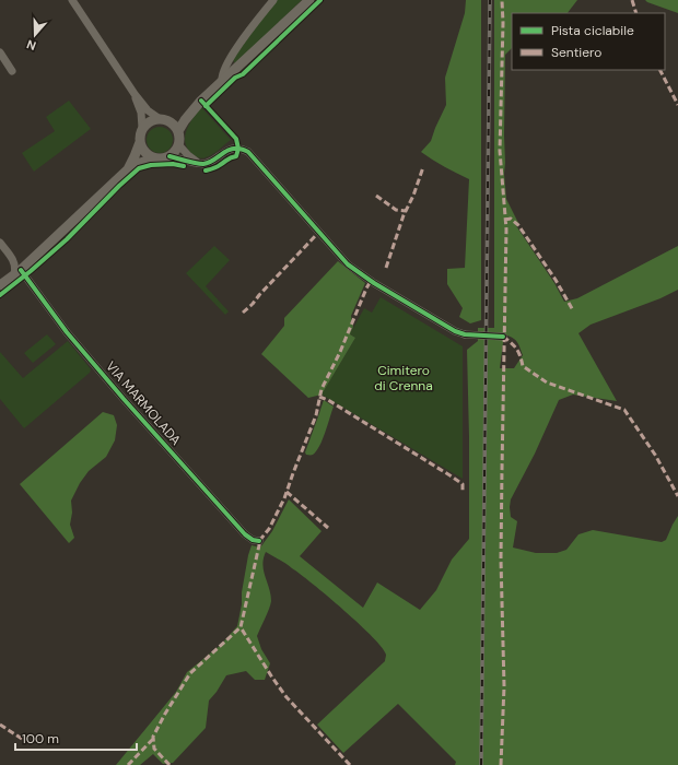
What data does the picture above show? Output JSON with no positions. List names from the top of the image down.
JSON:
{
  "streets": {
    "street": ["VIA MARMOLADA"]
  },
  "parks": ["Cimitero di Crenna"],
  "legend": ["Pista ciclabile", "Sentiero"],
  "scale_bar": "100 m",
  "north": "bottom"
}
